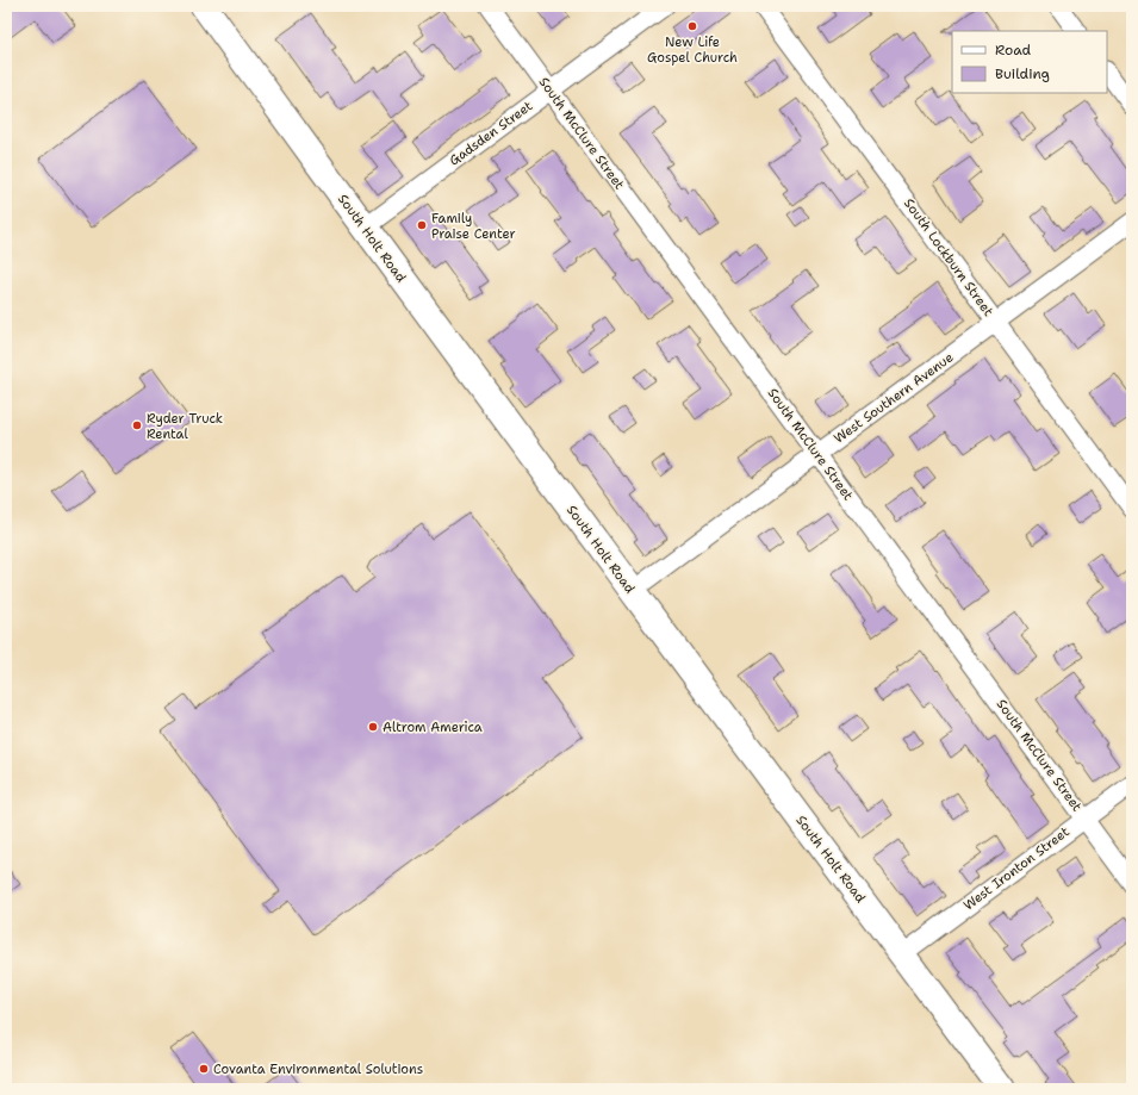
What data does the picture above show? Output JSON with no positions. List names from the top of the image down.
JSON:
{
  "streets": {
    "main road": ["South Holt Road"],
    "street": [
      "Gadsden Street",
      "South McClure Street",
      "South Lockburn Street",
      "West Southern Avenue",
      "West Ironton Street"
    ]
  },
  "crossings": [
    ["Gadsden Street", "South McClure Street"],
    ["Gadsden Street", "South Holt Road"],
    ["South McClure Street", "West Southern Avenue"],
    ["South McClure Street", "West Ironton Street"],
    ["South Holt Road", "West Southern Avenue"],
    ["South Holt Road", "West Ironton Street"],
    ["South Lockburn Street", "West Southern Avenue"]
  ],
  "places": [
    "New Life Gospel Church",
    "Family Praise Center",
    "Ryder Truck Rental",
    "Altrom America",
    "Covanta Environmental Solutions"
  ],
  "legend": ["Road", "Building"]
}
